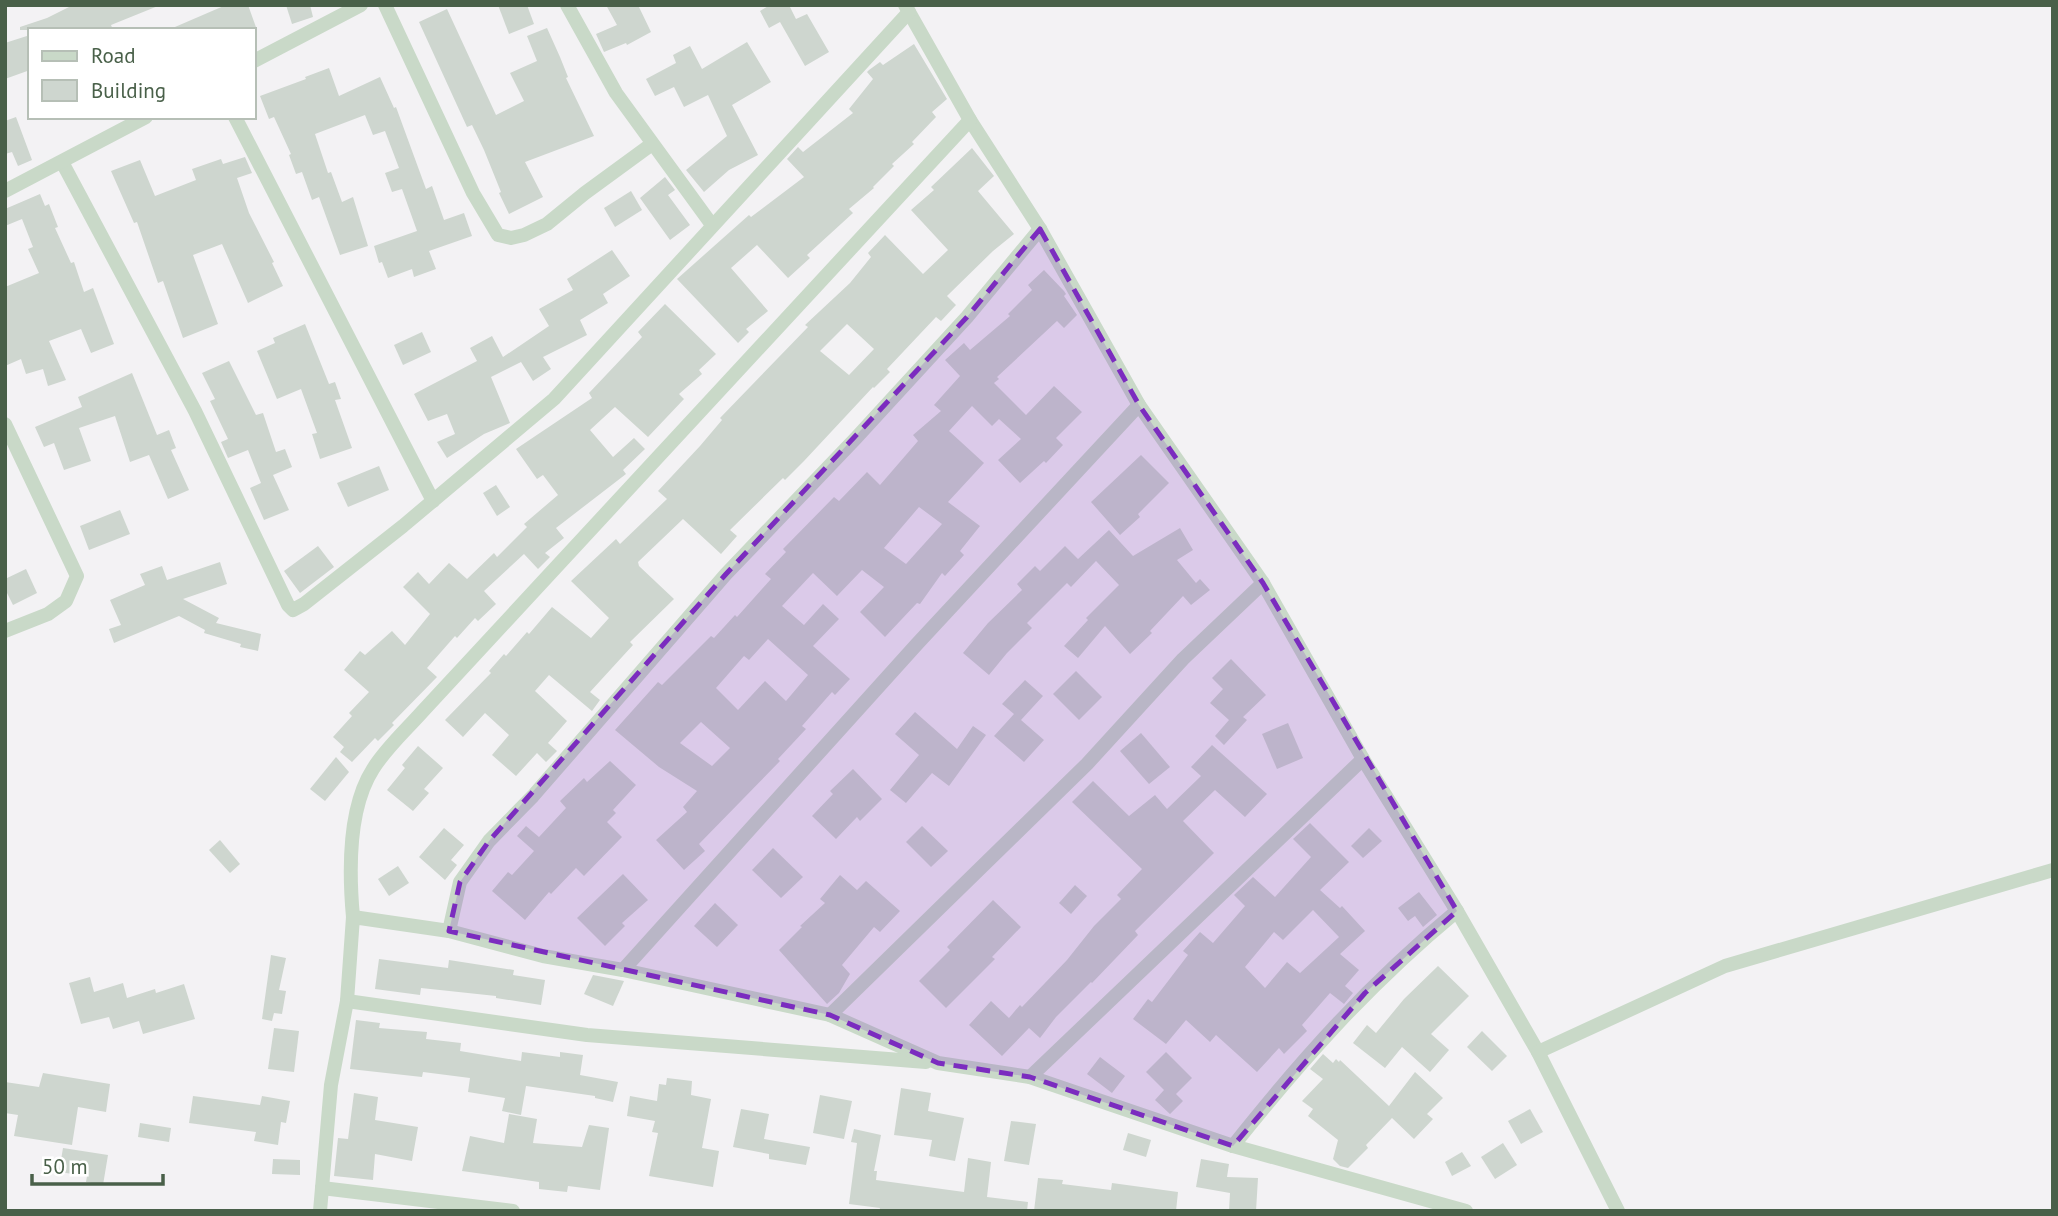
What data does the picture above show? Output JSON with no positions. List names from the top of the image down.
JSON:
{
  "legend": ["Road", "Building"],
  "scale_bar": "50 m"
}
